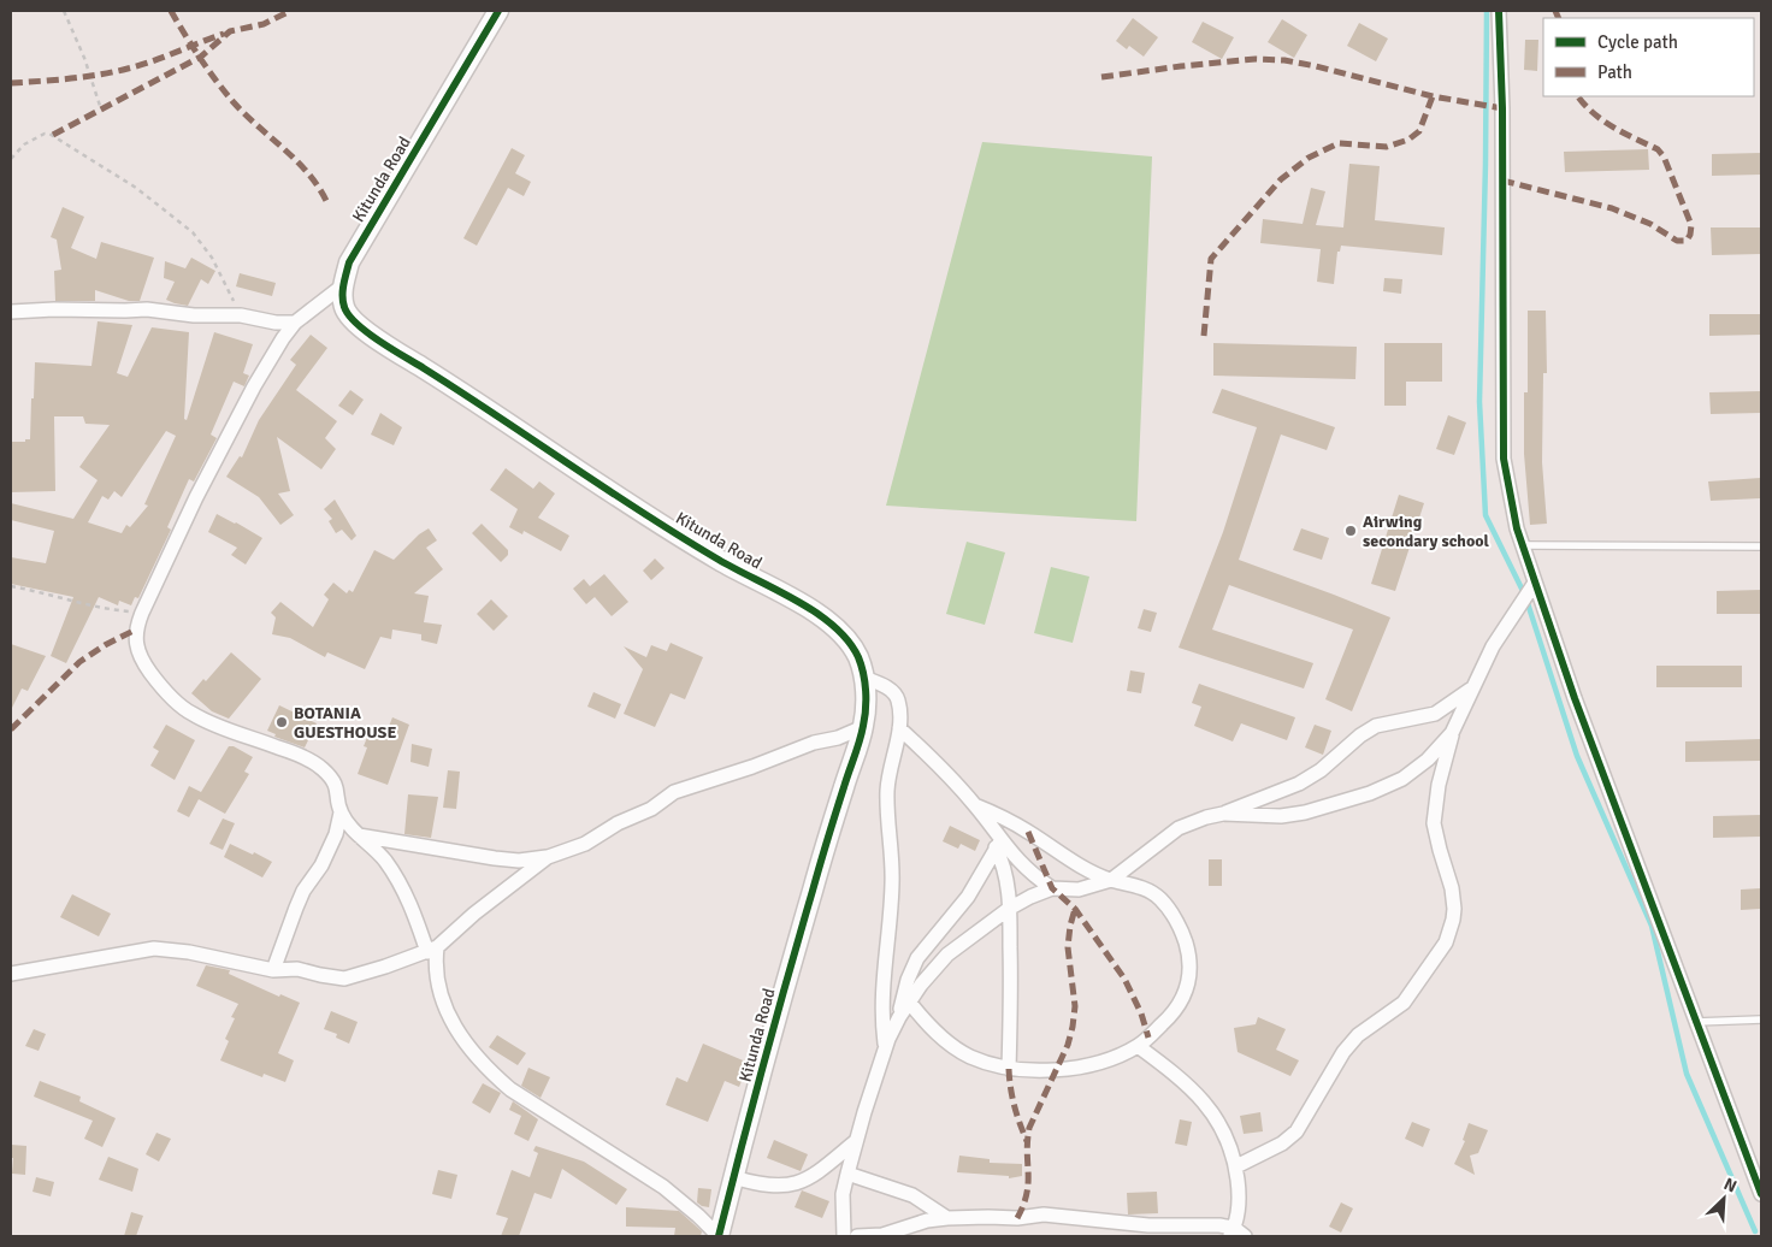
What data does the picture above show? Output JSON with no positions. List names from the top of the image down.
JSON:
{
  "streets": {
    "street": ["Kitunda Road"]
  },
  "places": ["Airwing secondary school", "BOTANIA GUESTHOUSE"],
  "legend": ["Cycle path", "Path"],
  "north": "top right"
}
